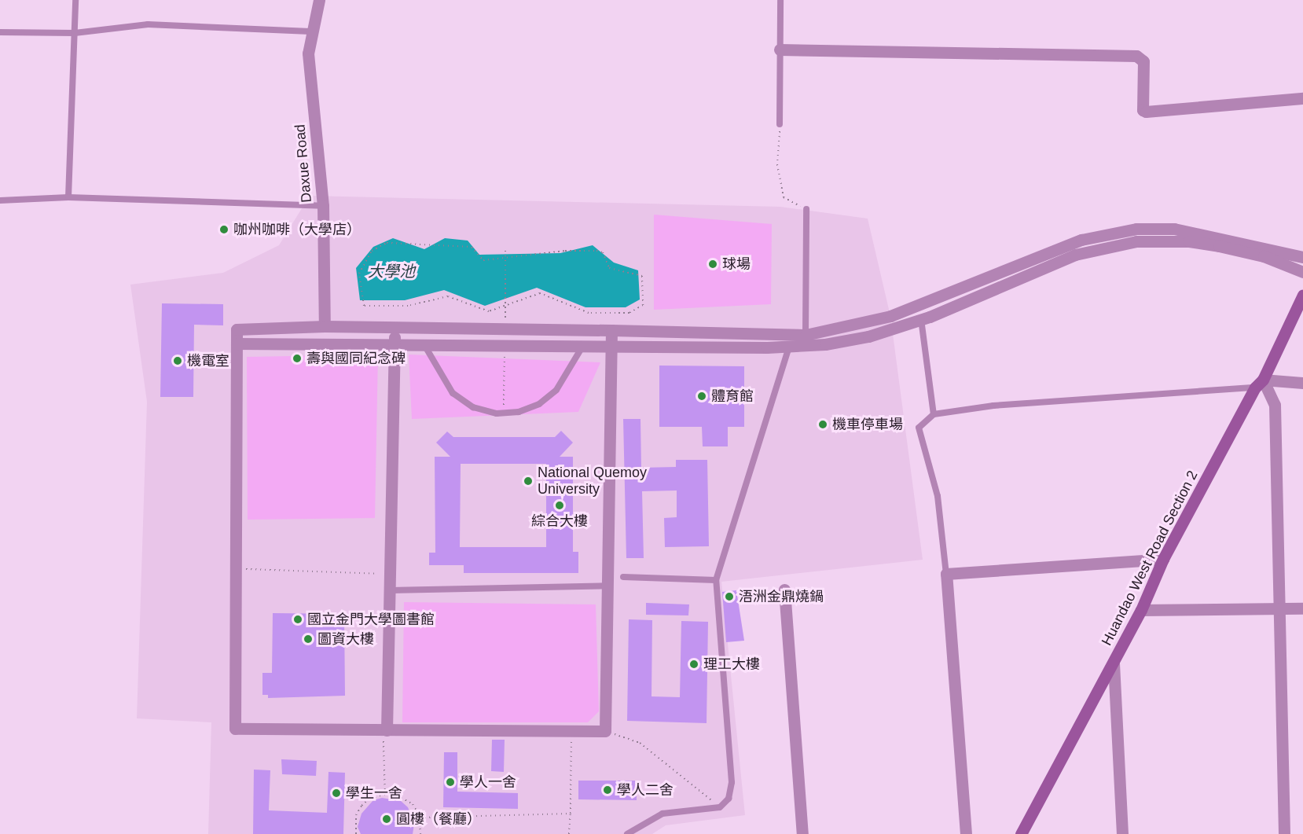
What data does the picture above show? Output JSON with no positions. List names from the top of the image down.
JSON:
{
  "streets": {
    "main road": ["Huandao West Road Section 2"],
    "street": ["Daxue Road"]
  },
  "water": ["大學池"],
  "places": [
    "咖州咖啡（大學店）",
    "球場",
    "壽與國同紀念碑",
    "機電室",
    "體育館",
    "機車停車場",
    "National Quemoy University",
    "綜合大樓",
    "浯洲金鼎燒鍋",
    "國立金門大學圖書館",
    "圖資大樓",
    "理工大樓",
    "學人一舍",
    "學人二舍",
    "學生一舍",
    "圓樓（餐廳）"
  ]
}
